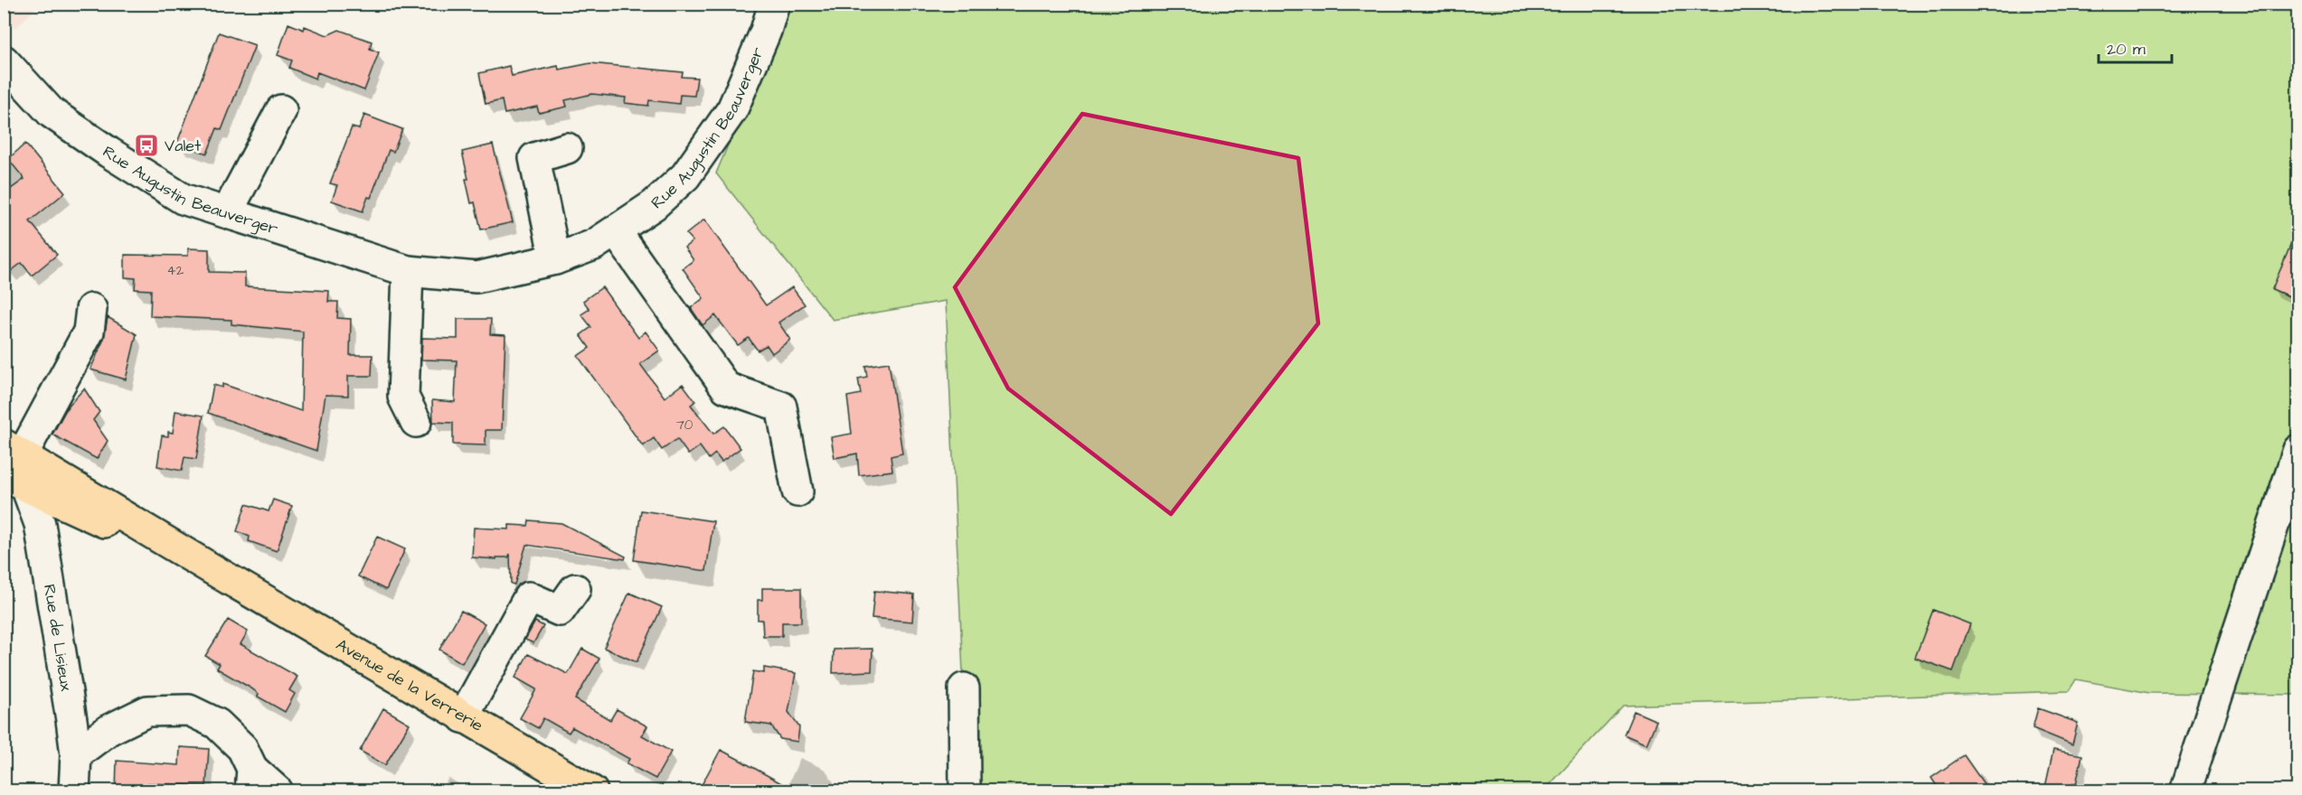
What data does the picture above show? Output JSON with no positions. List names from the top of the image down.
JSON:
{
  "streets": {
    "main road": ["Avenue de la Verrerie"],
    "street": ["Rue Augustin Beauverger", "Rue de Lisieux"]
  },
  "crossings": [
    ["Rue de Lisieux", "Avenue de la Verrerie"]
  ],
  "places": {
    "bus stop": ["Valet"]
  },
  "house_numbers": ["42", "70"],
  "scale_bar": "20 m"
}
